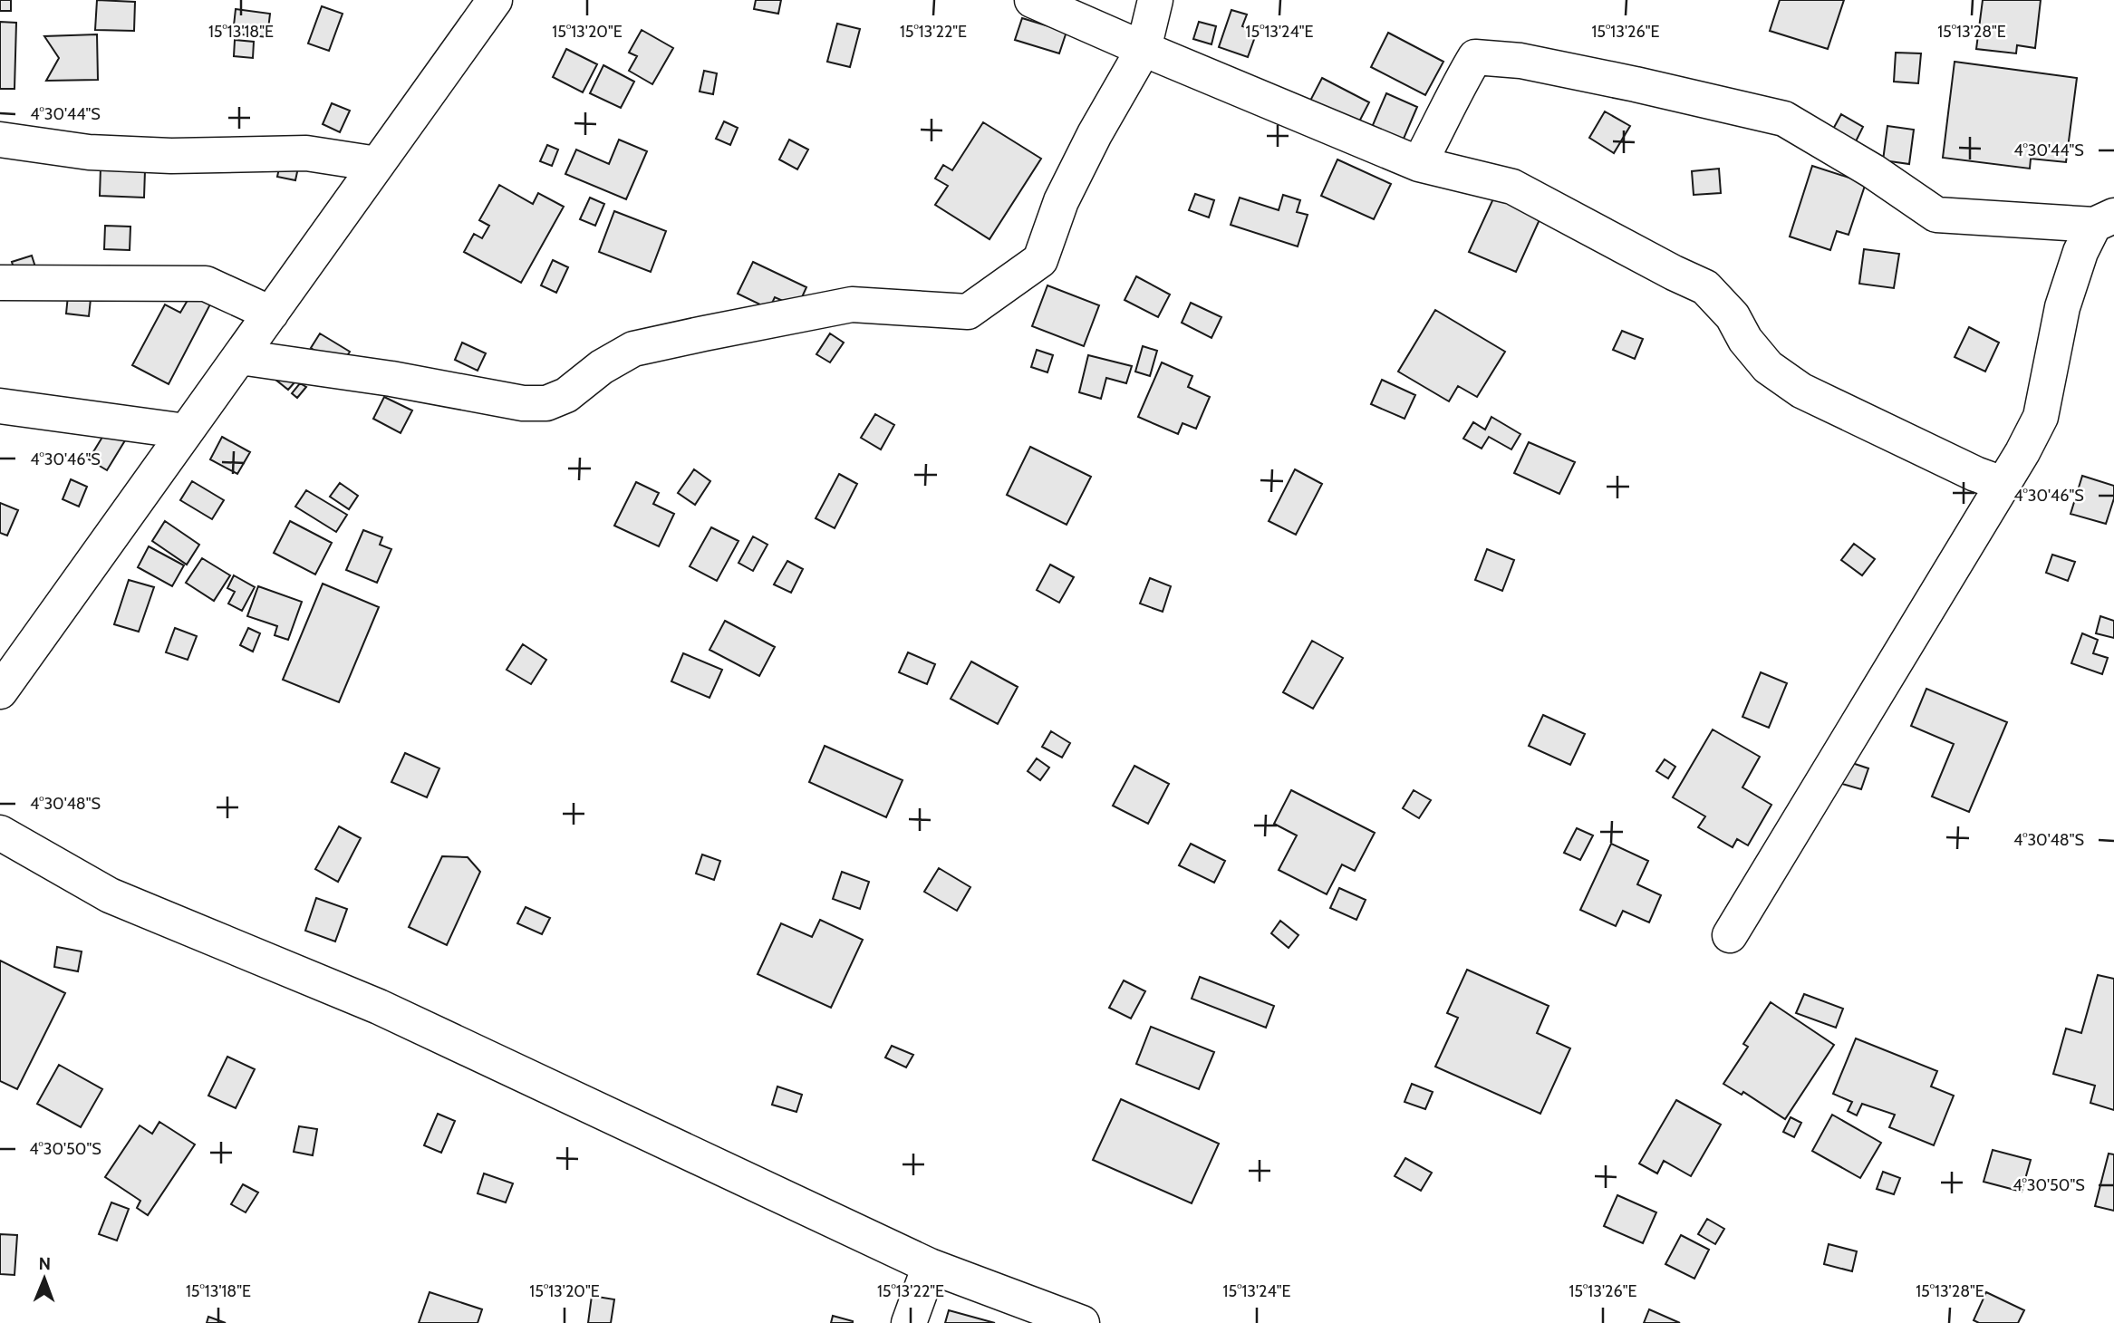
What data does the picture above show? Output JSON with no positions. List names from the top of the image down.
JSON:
{
  "north": "top",
  "coordinates": [
    "15°13'18\"E",
    "15°13'20\"E",
    "15°13'22\"E",
    "15°13'24\"E",
    "15°13'26\"E",
    "15°13'28\"E",
    "4°30'44\"S",
    "4°30'46\"S",
    "4°30'48\"S",
    "4°30'50\"S"
  ]
}
